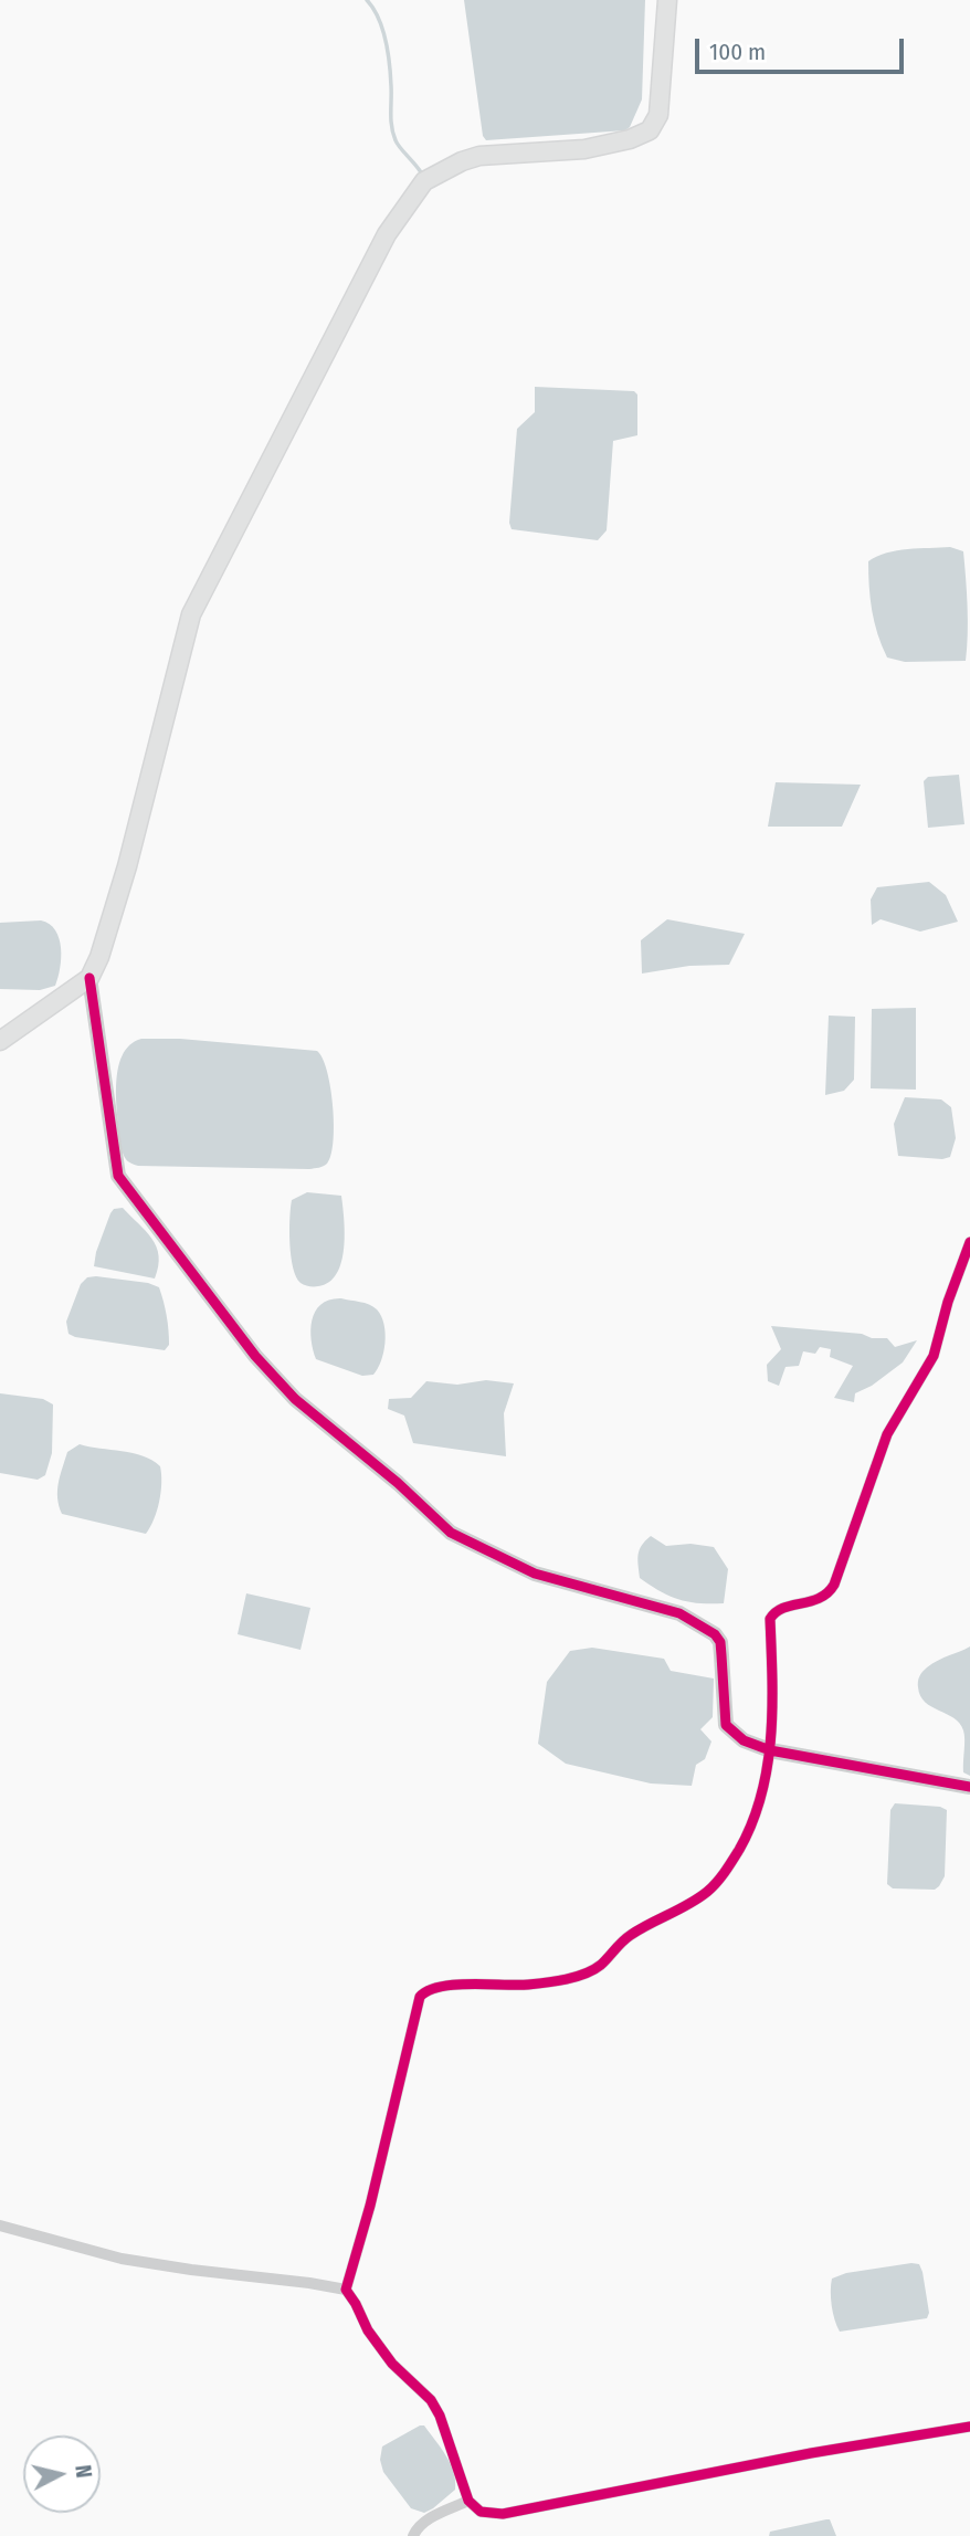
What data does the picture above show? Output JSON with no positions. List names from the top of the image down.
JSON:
{
  "scale_bar": "100 m",
  "north": "right"
}
